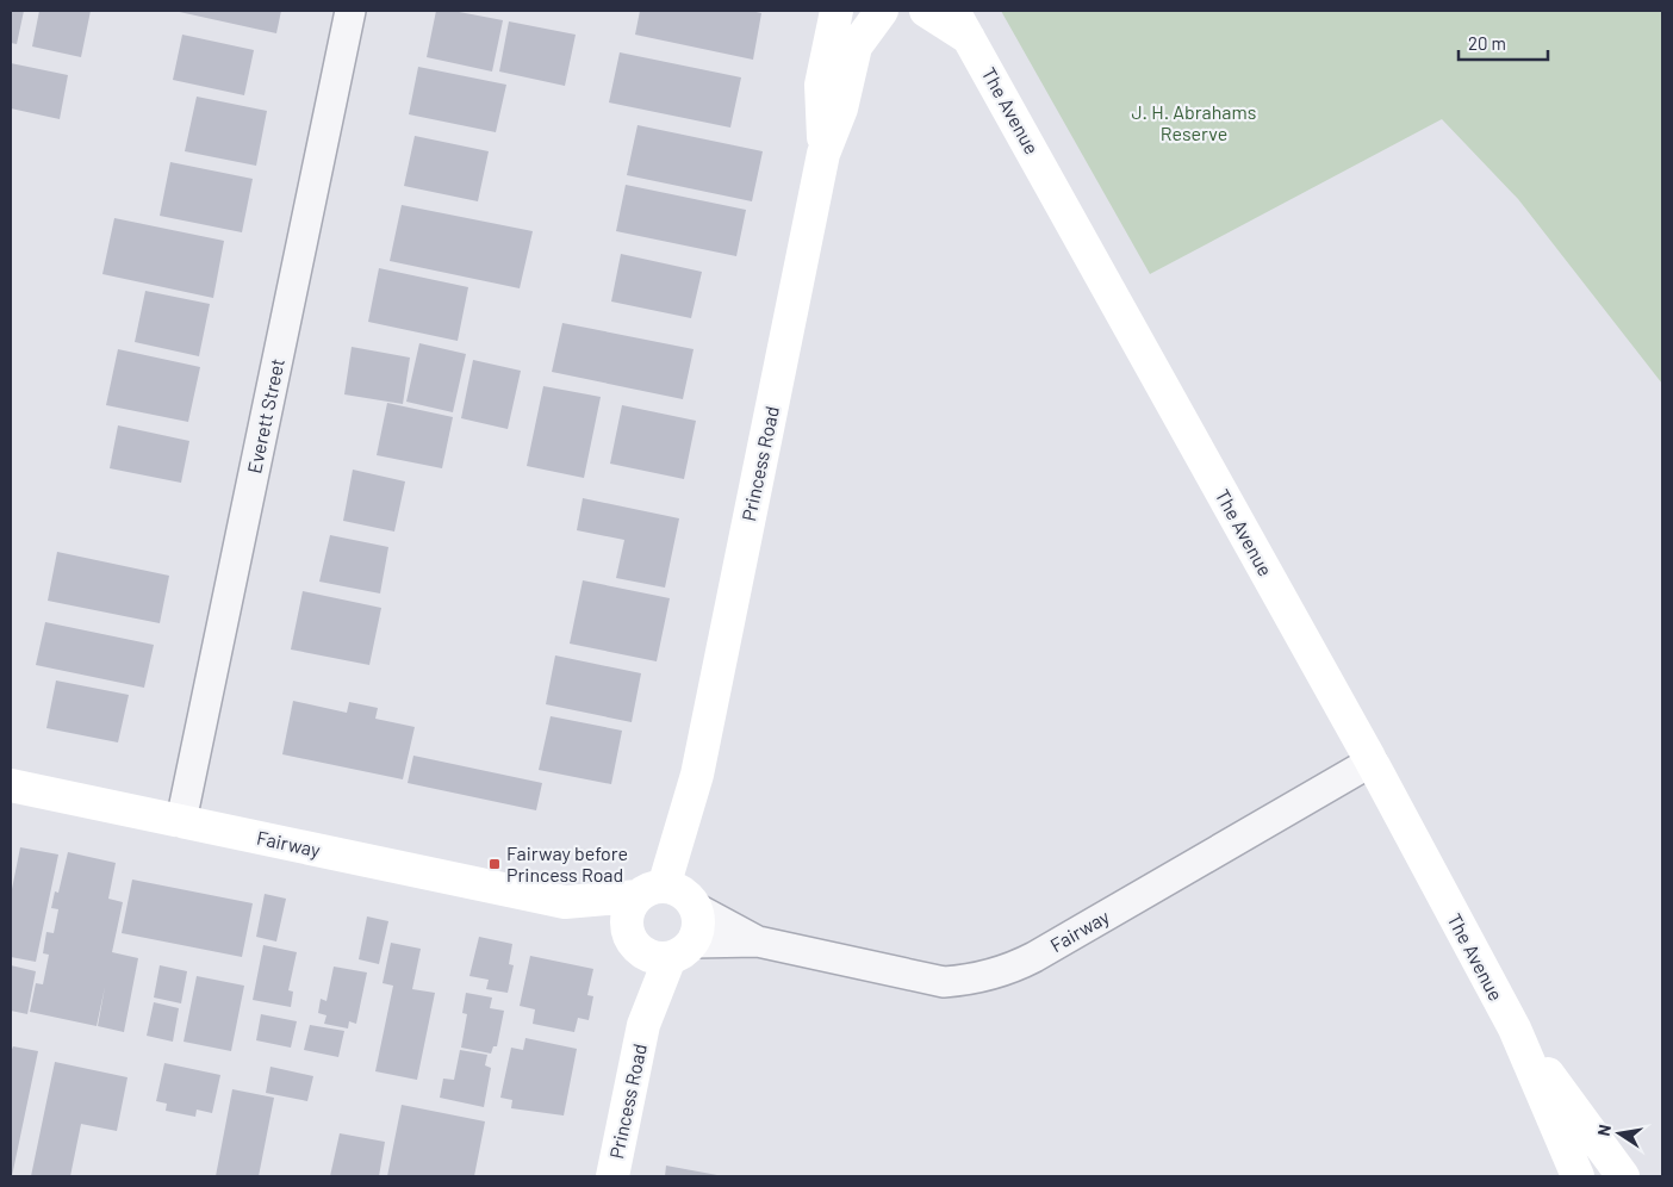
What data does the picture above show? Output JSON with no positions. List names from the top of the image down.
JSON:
{
  "streets": {
    "street": [
      "The Avenue",
      "Everett Street",
      "Princess Road",
      "Fairway"
    ]
  },
  "crossings": [
    ["The Avenue", "Fairway"],
    ["Everett Street", "Fairway"],
    ["Princess Road", "Fairway"]
  ],
  "parks": ["J. H. Abrahams Reserve"],
  "places": {
    "transit": ["Fairway before Princess Road"]
  },
  "scale_bar": "20 m",
  "north": "left"
}
